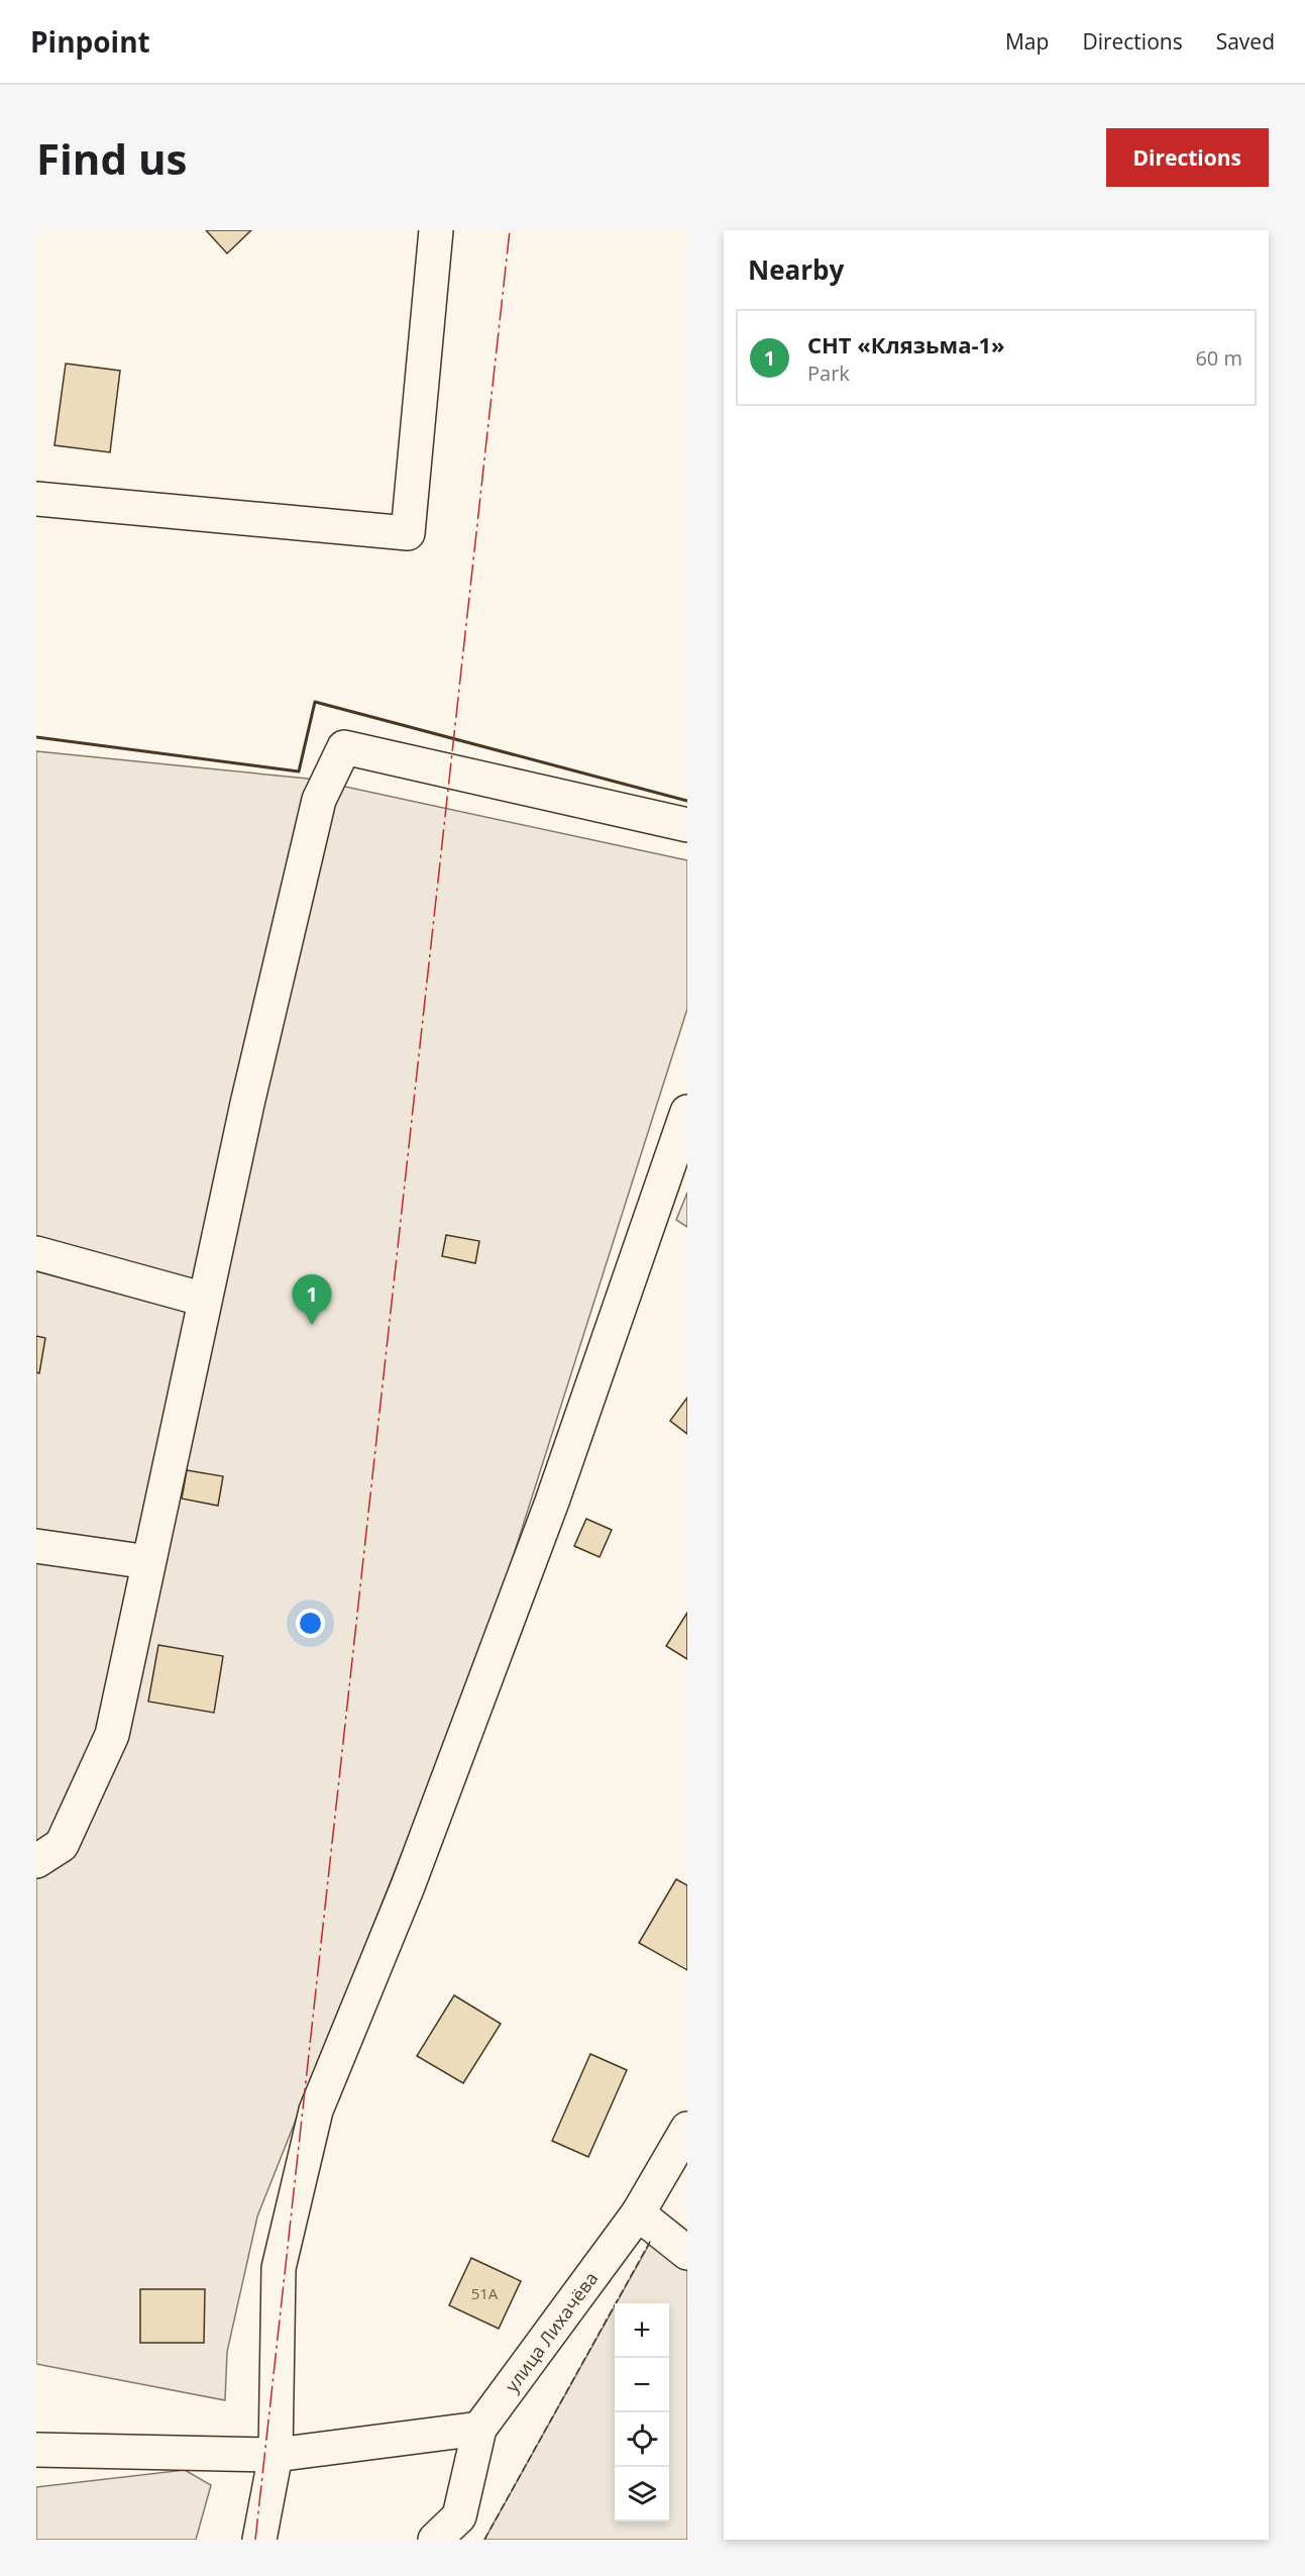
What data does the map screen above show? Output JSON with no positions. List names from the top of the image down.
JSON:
{
  "streets": {
    "street": ["улица Лихачёва"]
  },
  "house_numbers": ["51А"],
  "page": {
    "header": "Pinpoint",
    "nav": ["Map", "Directions", "Saved"],
    "buttons": "Directions",
    "title": "Find us",
    "heading": "Nearby",
    "list": [
      {
        "mark": "1",
        "name": "СНТ «Клязьма-1»",
        "note": "Park",
        "value": "60 m"
      }
    ],
    "pins": "1",
    "map_buttons": ["+", "−"]
  }
}
